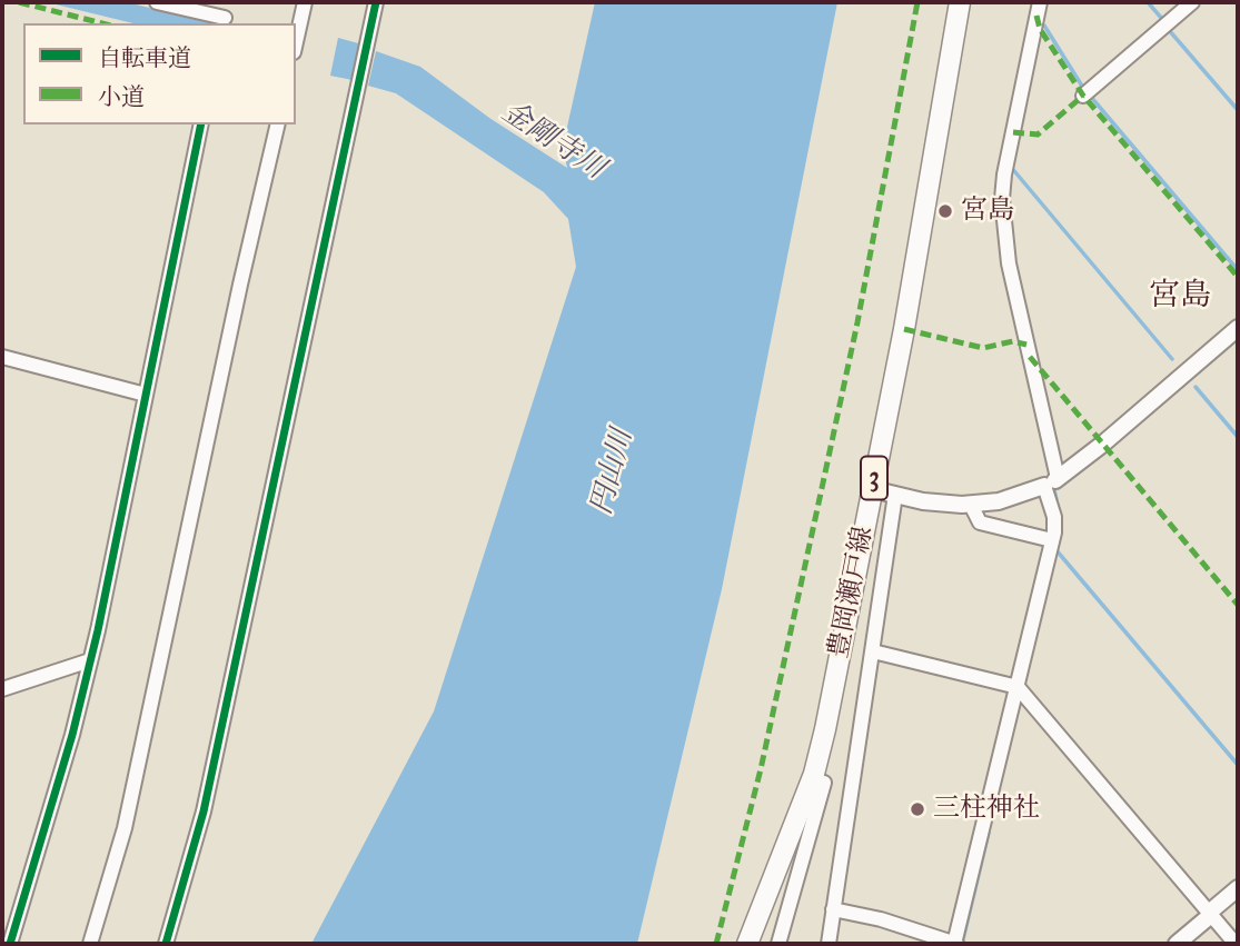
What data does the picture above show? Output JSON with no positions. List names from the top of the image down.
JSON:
{
  "streets": {
    "main road": ["3", "豊岡瀬戸線"]
  },
  "districts": ["宮島"],
  "water": ["金剛寺川", "円山川"],
  "places": ["宮島", "三柱神社"],
  "legend": ["自転車道", "小道"]
}
